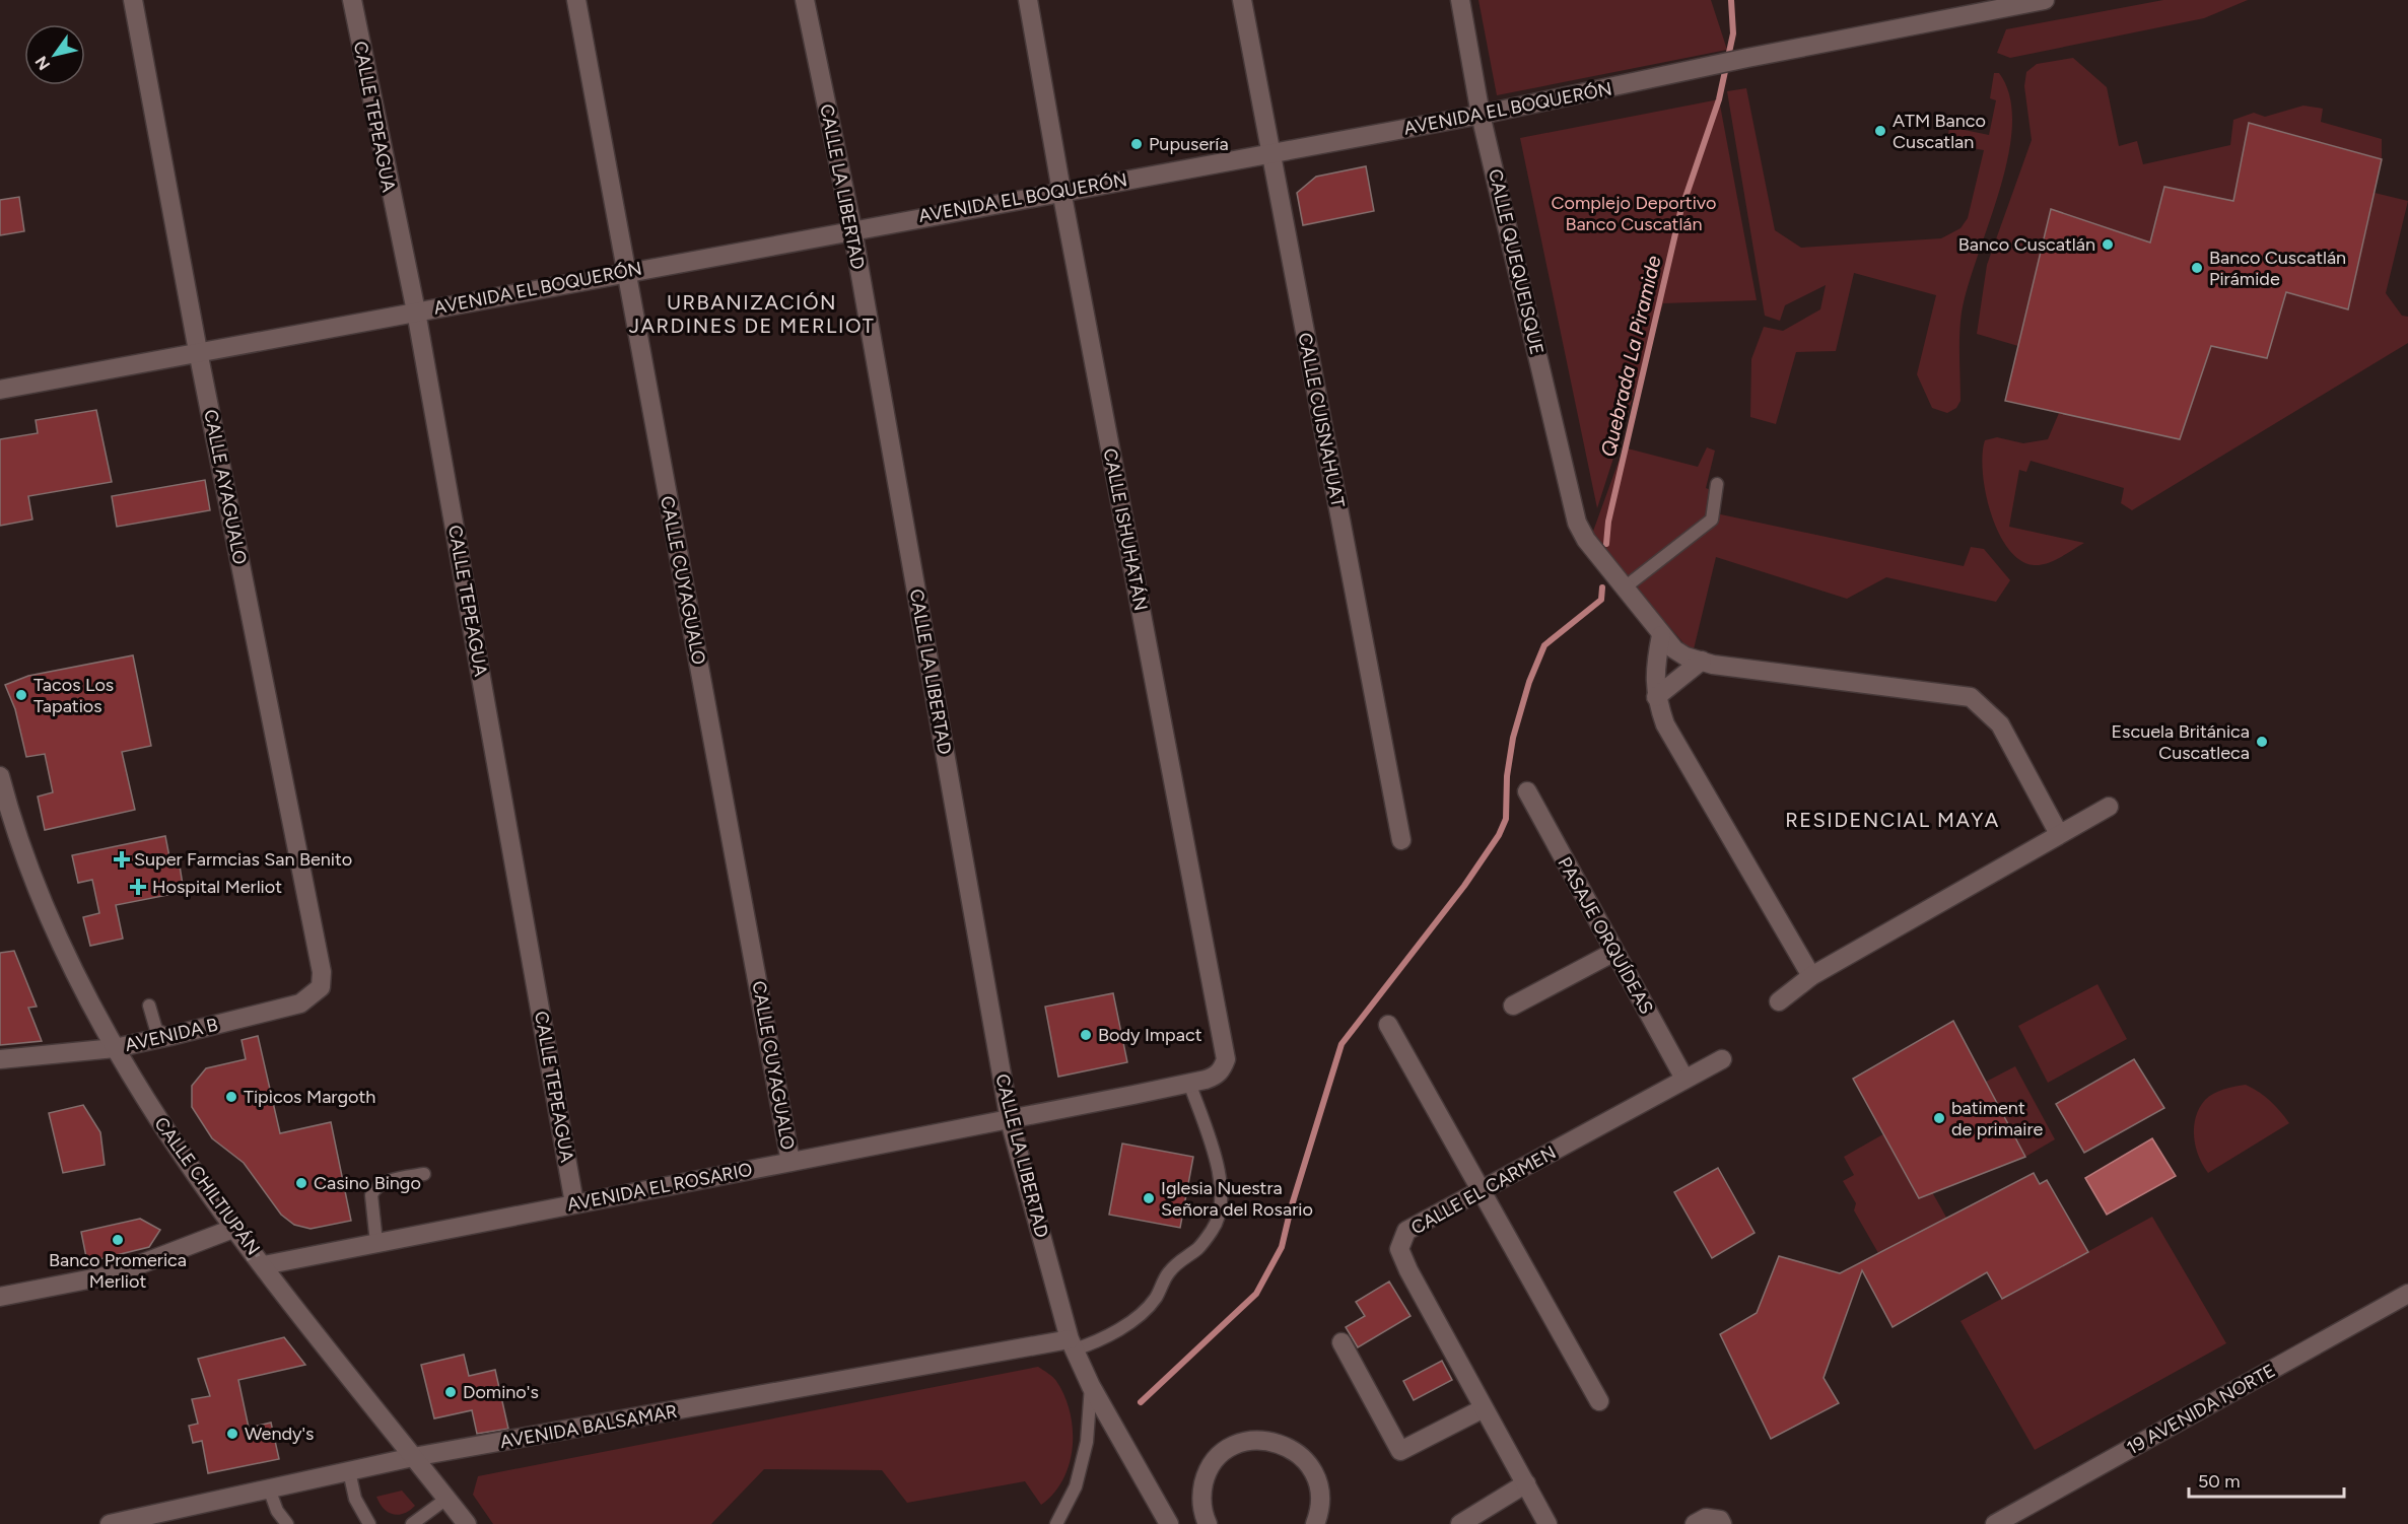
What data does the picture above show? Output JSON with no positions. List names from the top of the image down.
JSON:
{
  "streets": {
    "street": [
      "AVENIDA EL BOQUERÓN",
      "CALLE TEPEAGUA",
      "CALLE LA LIBERTAD",
      "CALLE QUEQUEISQUE",
      "CALLE CUISNAHUAT",
      "CALLE AYAGUALO",
      "CALLE ISHUHATÁN",
      "CALLE CUYAGUALO",
      "PASAJE ORQUÍDEAS",
      "AVENIDA B",
      "CALLE CHILTIUPÁN",
      "AVENIDA EL ROSARIO",
      "CALLE EL CARMEN",
      "19 AVENIDA NORTE",
      "AVENIDA BALSAMAR"
    ]
  },
  "crossings": [
    ["AVENIDA EL BOQUERÓN", "CALLE TEPEAGUA"],
    ["AVENIDA EL BOQUERÓN", "CALLE LA LIBERTAD"],
    ["AVENIDA EL BOQUERÓN", "CALLE QUEQUEISQUE"],
    ["AVENIDA EL BOQUERÓN", "CALLE CUISNAHUAT"],
    ["AVENIDA EL BOQUERÓN", "CALLE AYAGUALO"],
    ["AVENIDA EL BOQUERÓN", "CALLE ISHUHATÁN"],
    ["AVENIDA EL BOQUERÓN", "CALLE CUYAGUALO"],
    ["CALLE TEPEAGUA", "AVENIDA EL ROSARIO"],
    ["CALLE LA LIBERTAD", "AVENIDA EL ROSARIO"],
    ["CALLE LA LIBERTAD", "AVENIDA BALSAMAR"],
    ["CALLE AYAGUALO", "AVENIDA B"],
    ["CALLE ISHUHATÁN", "AVENIDA EL ROSARIO"],
    ["CALLE CUYAGUALO", "AVENIDA EL ROSARIO"],
    ["PASAJE ORQUÍDEAS", "CALLE EL CARMEN"],
    ["AVENIDA B", "CALLE CHILTIUPÁN"],
    ["CALLE CHILTIUPÁN", "AVENIDA EL ROSARIO"],
    ["CALLE CHILTIUPÁN", "AVENIDA BALSAMAR"]
  ],
  "districts": ["URBANIZACIÓN JARDINES DE MERLIOT", "RESIDENCIAL MAYA"],
  "water": ["Quebrada La Piramide"],
  "parks": ["Complejo Deportivo Banco Cuscatlán"],
  "places": {
    "other": [
      "ATM Banco Cuscatlan",
      "Pupusería",
      "Banco Cuscatlán",
      "Banco Cuscatlán Pirámide",
      "Tacos Los Tapatios",
      "Escuela Británica Cuscatleca",
      "Body Impact",
      "Tipicos Margoth",
      "batiment de primaire",
      "Casino Bingo",
      "Iglesia Nuestra Señora del Rosario",
      "Banco Promerica Merliot",
      "Domino's",
      "Wendy's"
    ],
    "health": ["Super Farmcias San Benito", "Hospital Merliot"]
  },
  "scale_bar": "50 m",
  "north": "bottom left"
}
